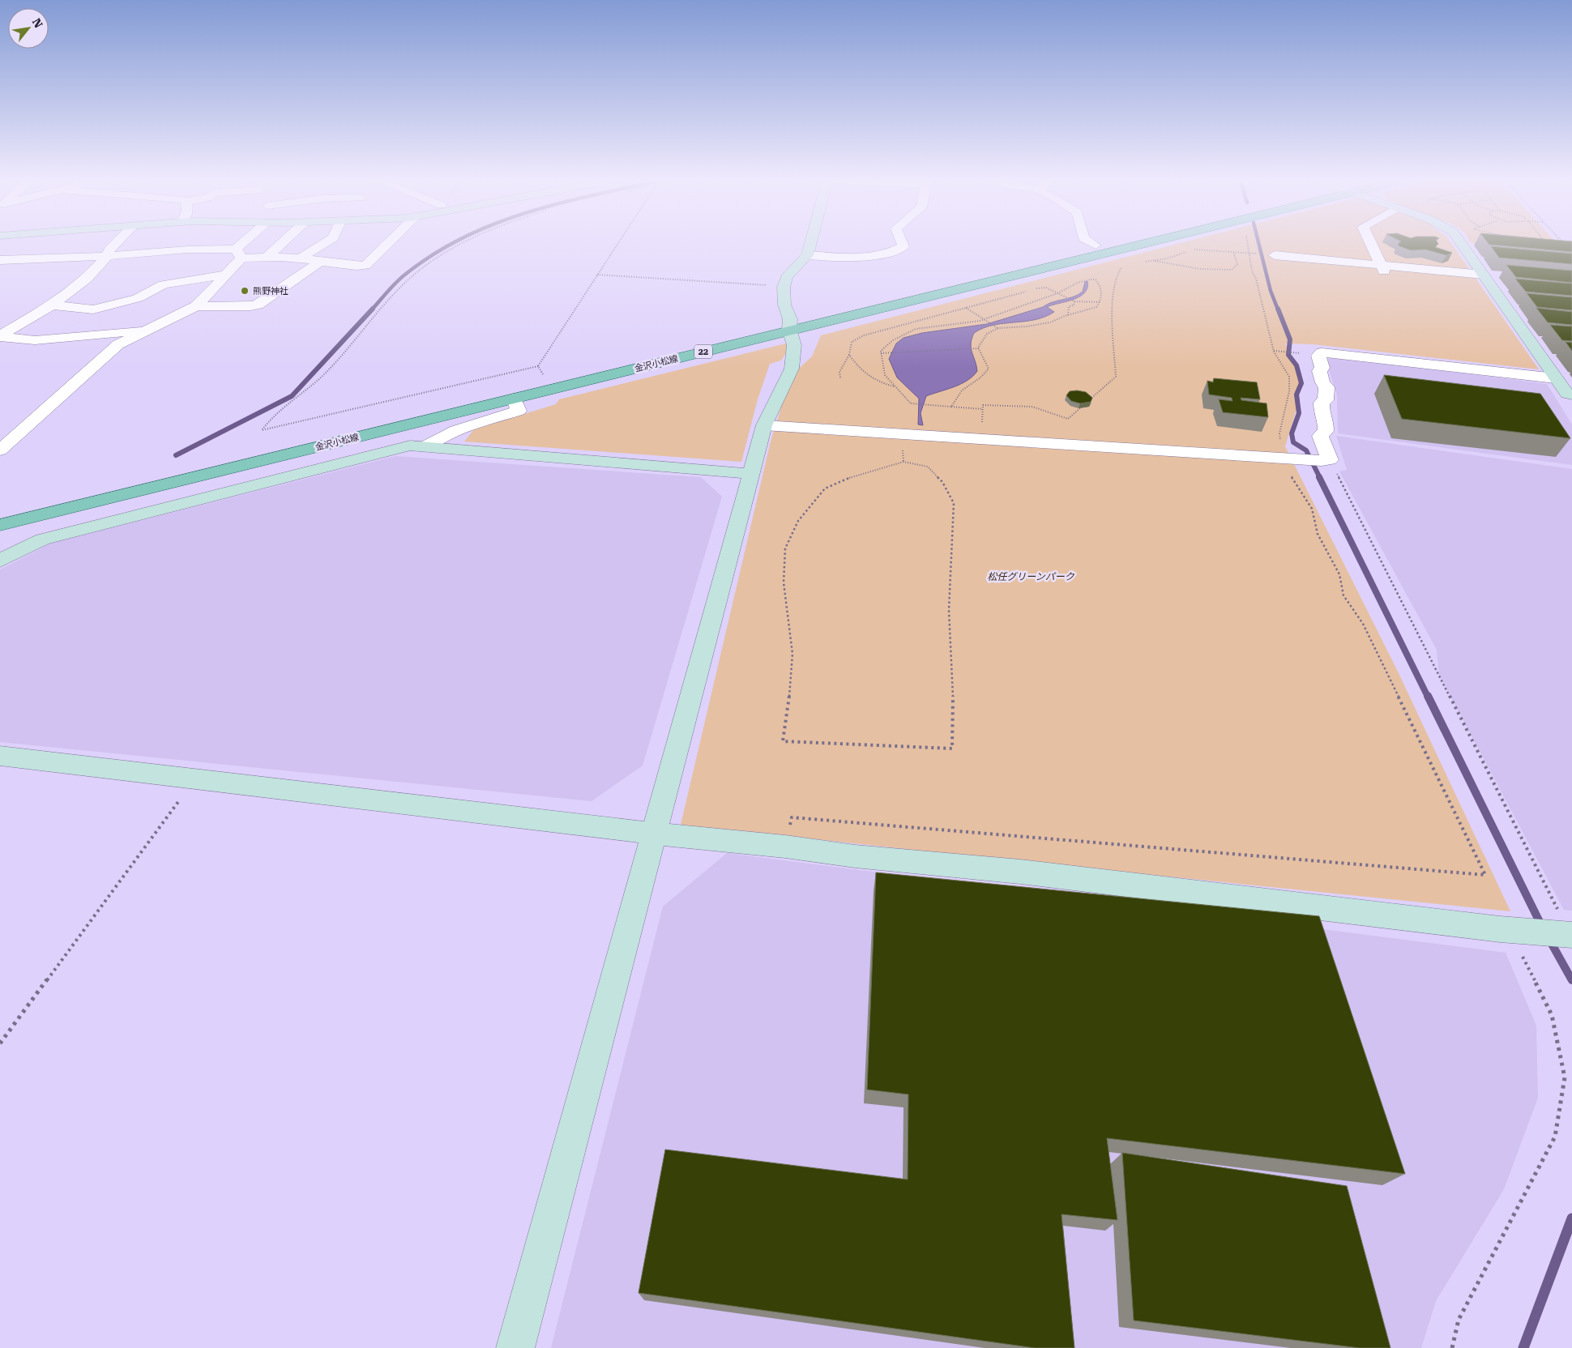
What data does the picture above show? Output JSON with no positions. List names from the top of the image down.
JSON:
{
  "streets": {
    "main road": ["22", "金沢小松線"]
  },
  "parks": ["松任グリーンパーク"],
  "places": ["熊野神社"],
  "north": "top right"
}
